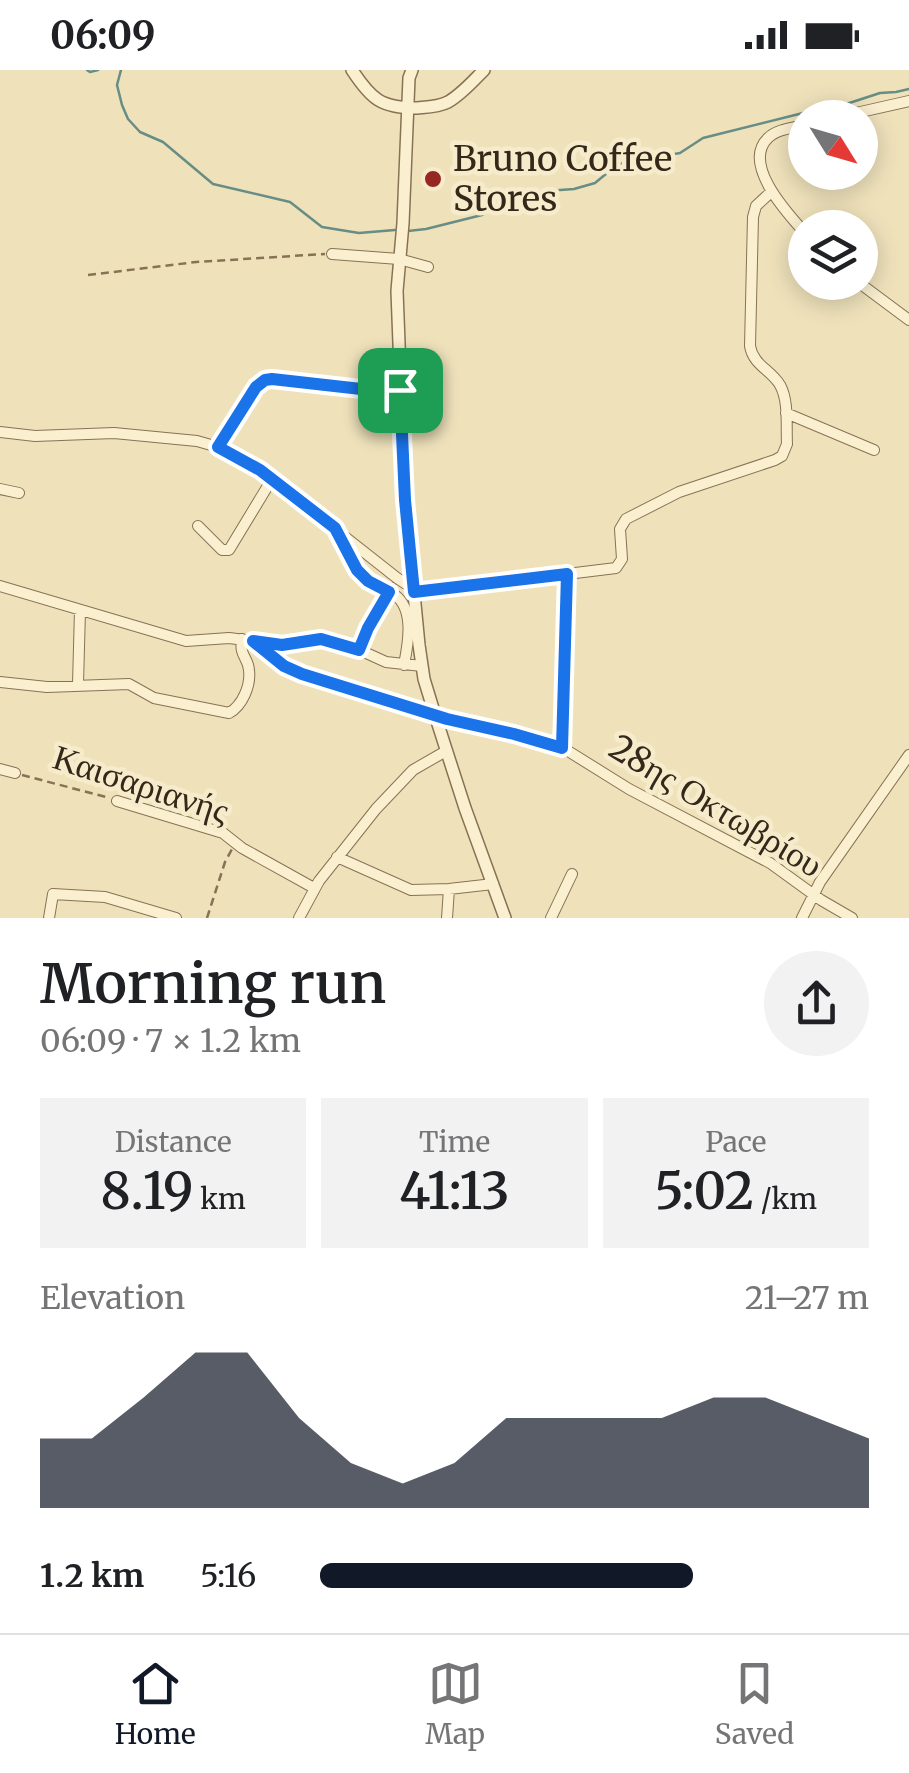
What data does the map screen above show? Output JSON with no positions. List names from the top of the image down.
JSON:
{
  "streets": {
    "street": ["Καισαριανής", "28ης Οκτωβρίου"]
  },
  "places": ["Bruno Coffee Stores"],
  "north": "bottom right",
  "page": {
    "status": "06:09",
    "heading": ["Morning run", "06:09 · 7 × 1.2 km"],
    "stats": [
      ["Distance", "8.19 km"],
      ["Time", "41:13"],
      ["Pace", "5:02 /km"]
    ],
    "chart": ["Elevation", "21–27 m"],
    "list": [
      {
        "name": "1.2 km",
        "note": "5:16"
      }
    ],
    "tabs": ["Home", "Map", "Saved"]
  }
}
